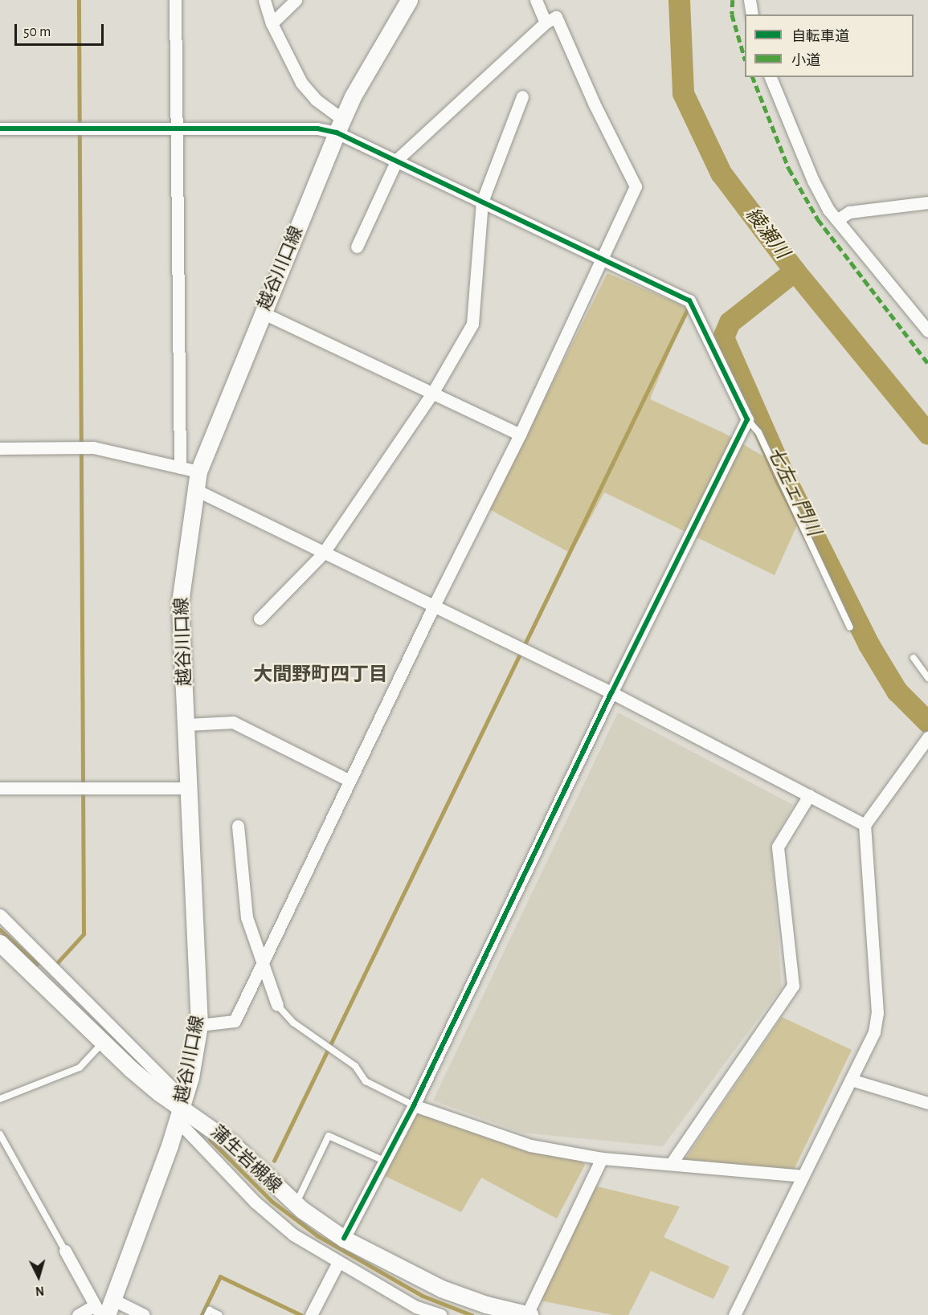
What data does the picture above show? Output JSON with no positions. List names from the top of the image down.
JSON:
{
  "streets": {
    "main road": ["越谷川口線", "蒲生岩槻線"]
  },
  "crossings": [
    ["越谷川口線", "蒲生岩槻線"]
  ],
  "districts": ["大間野町四丁目"],
  "water": ["綾瀬川", "七左ェ門川"],
  "legend": ["自転車道", "小道"],
  "scale_bar": "50 m",
  "north": "bottom"
}
